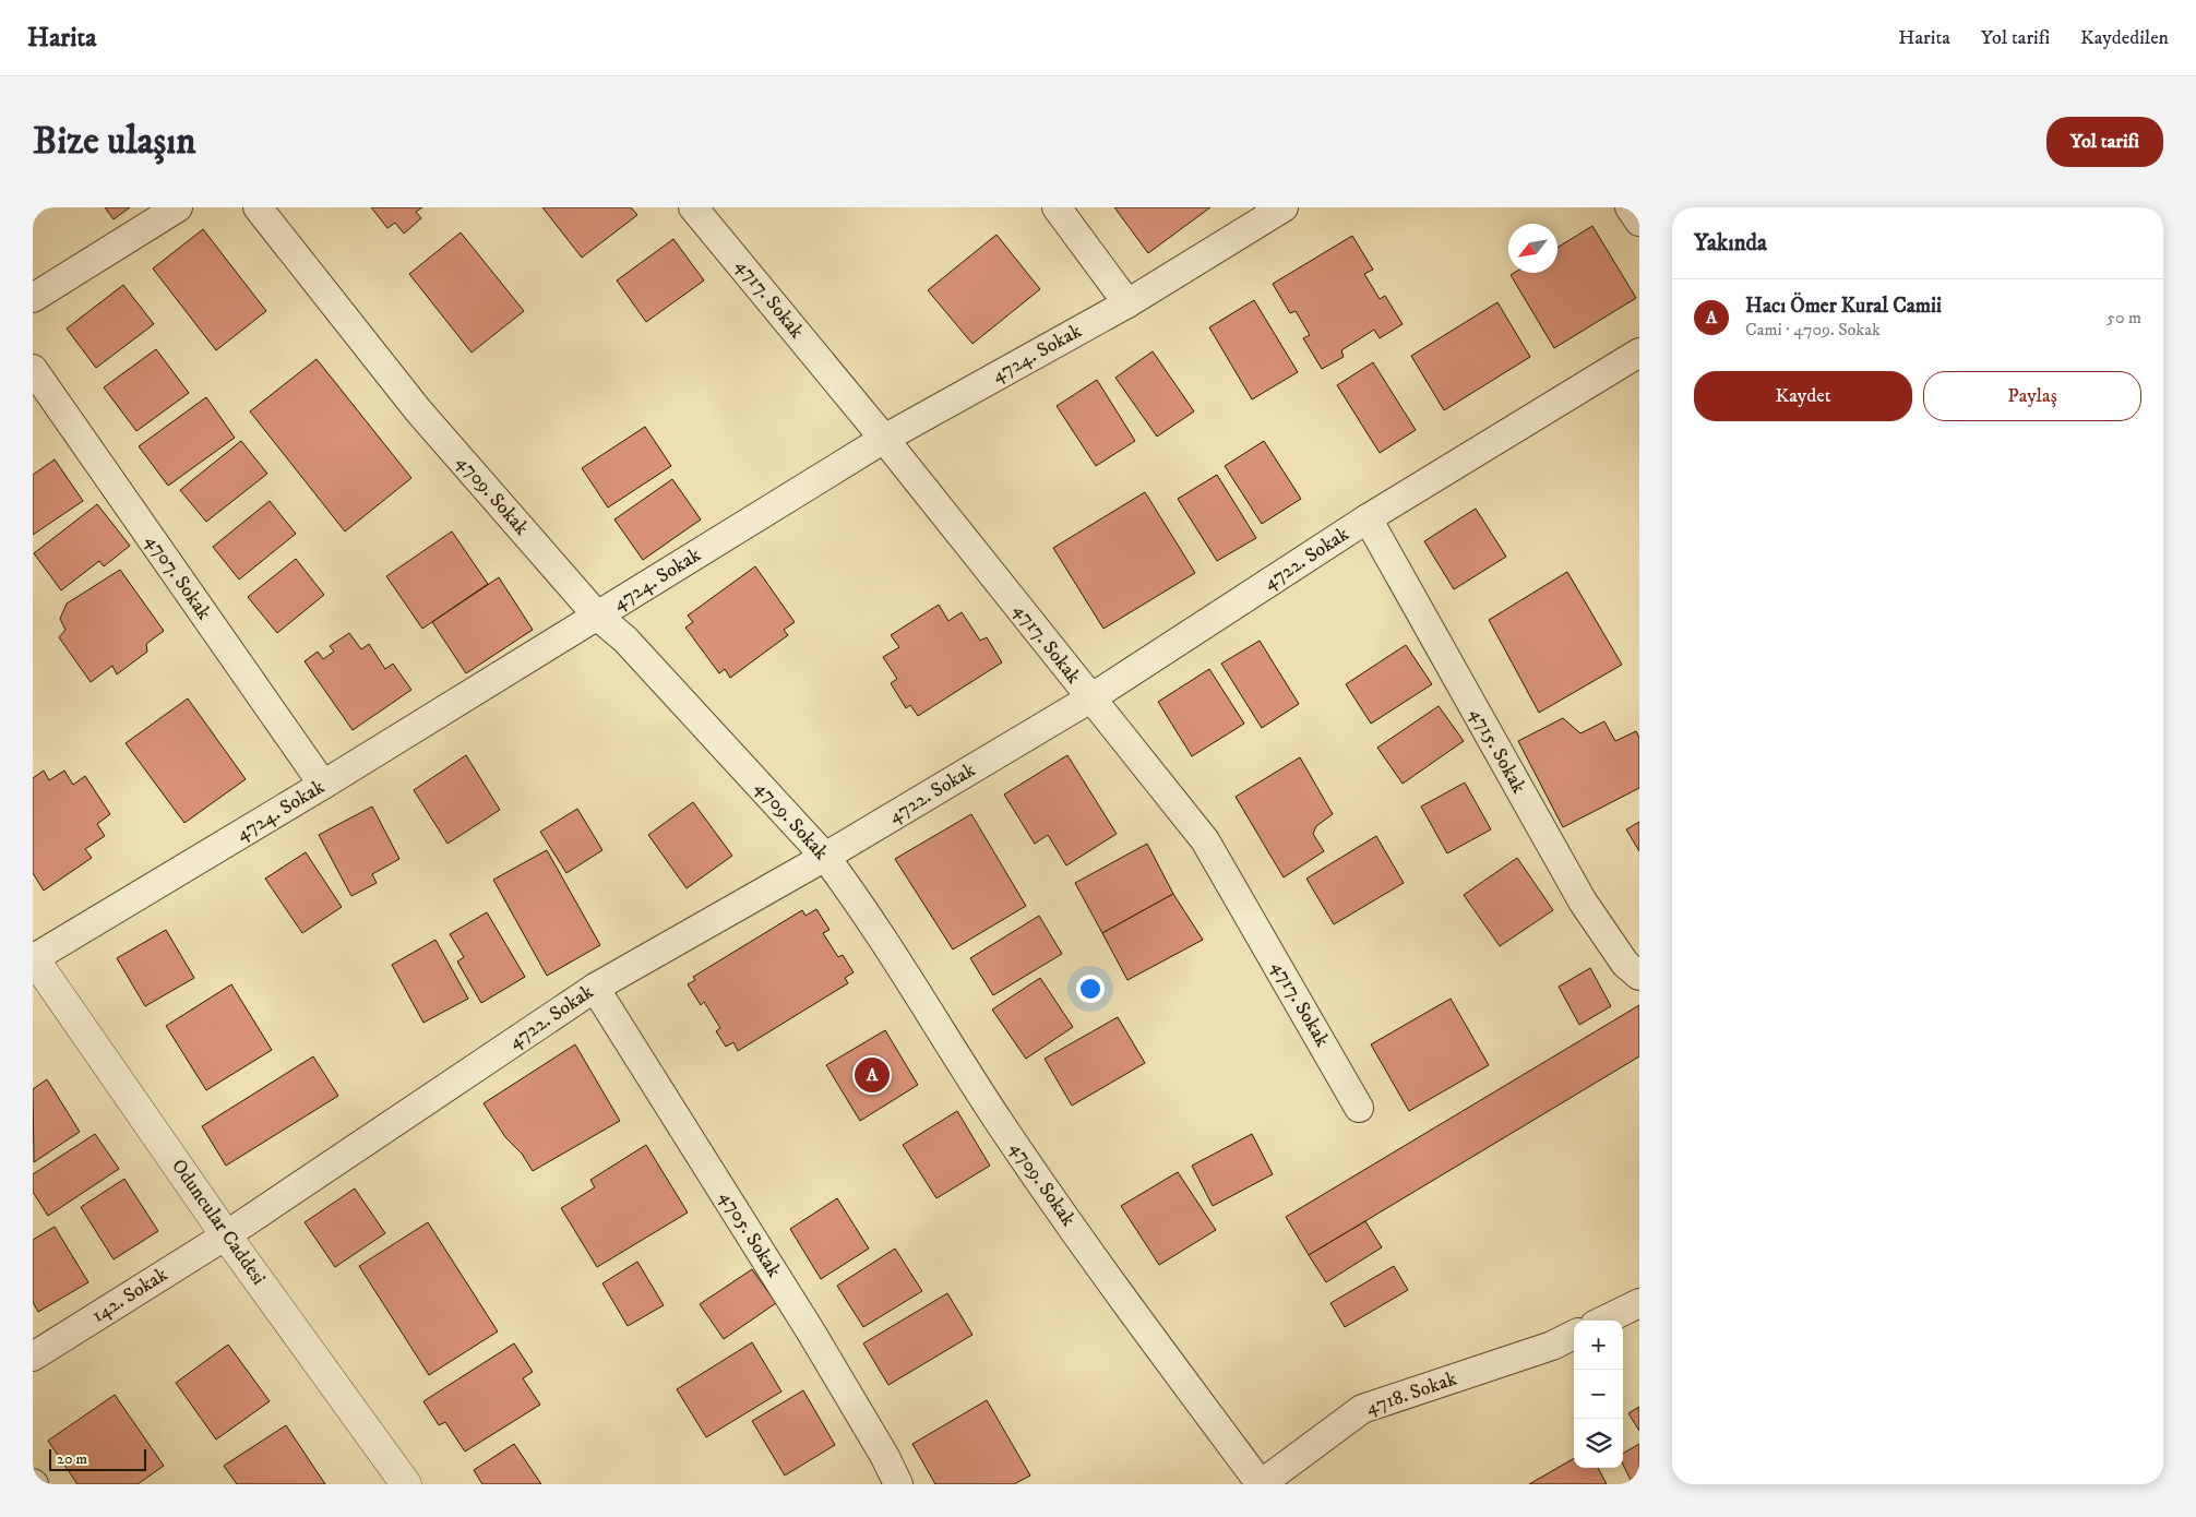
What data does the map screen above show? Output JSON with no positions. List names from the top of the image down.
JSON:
{
  "streets": {
    "street": [
      "4717. Sokak",
      "4724. Sokak",
      "4709. Sokak",
      "4722. Sokak",
      "4707. Sokak",
      "4715. Sokak",
      "Oduncular Caddesi",
      "4705. Sokak",
      "142. Sokak",
      "4718. Sokak"
    ]
  },
  "crossings": [
    ["4717. Sokak", "4724. Sokak"],
    ["4717. Sokak", "4722. Sokak"],
    ["4724. Sokak", "4709. Sokak"],
    ["4724. Sokak", "4707. Sokak"],
    ["4724. Sokak", "Oduncular Caddesi"],
    ["4709. Sokak", "4722. Sokak"],
    ["4709. Sokak", "4718. Sokak"],
    ["4722. Sokak", "4715. Sokak"],
    ["4722. Sokak", "Oduncular Caddesi"],
    ["4722. Sokak", "4705. Sokak"],
    ["4722. Sokak", "142. Sokak"],
    ["Oduncular Caddesi", "142. Sokak"]
  ],
  "scale_bar": "20 m",
  "north": "bottom left",
  "page": {
    "header": "Harita",
    "nav": ["Harita", "Yol tarifi", "Kaydedilen"],
    "buttons": [
      "Yol tarifi",
      ["Kaydet", "Paylaş"]
    ],
    "title": "Bize ulaşın",
    "heading": "Yakında",
    "list": [
      {
        "mark": "A",
        "name": "Hacı Ömer Kural Camii",
        "note": "Cami · 4709. Sokak",
        "value": "50 m"
      }
    ],
    "pins": "A",
    "map_buttons": ["+", "−"],
    "scale": "20 m"
  }
}
